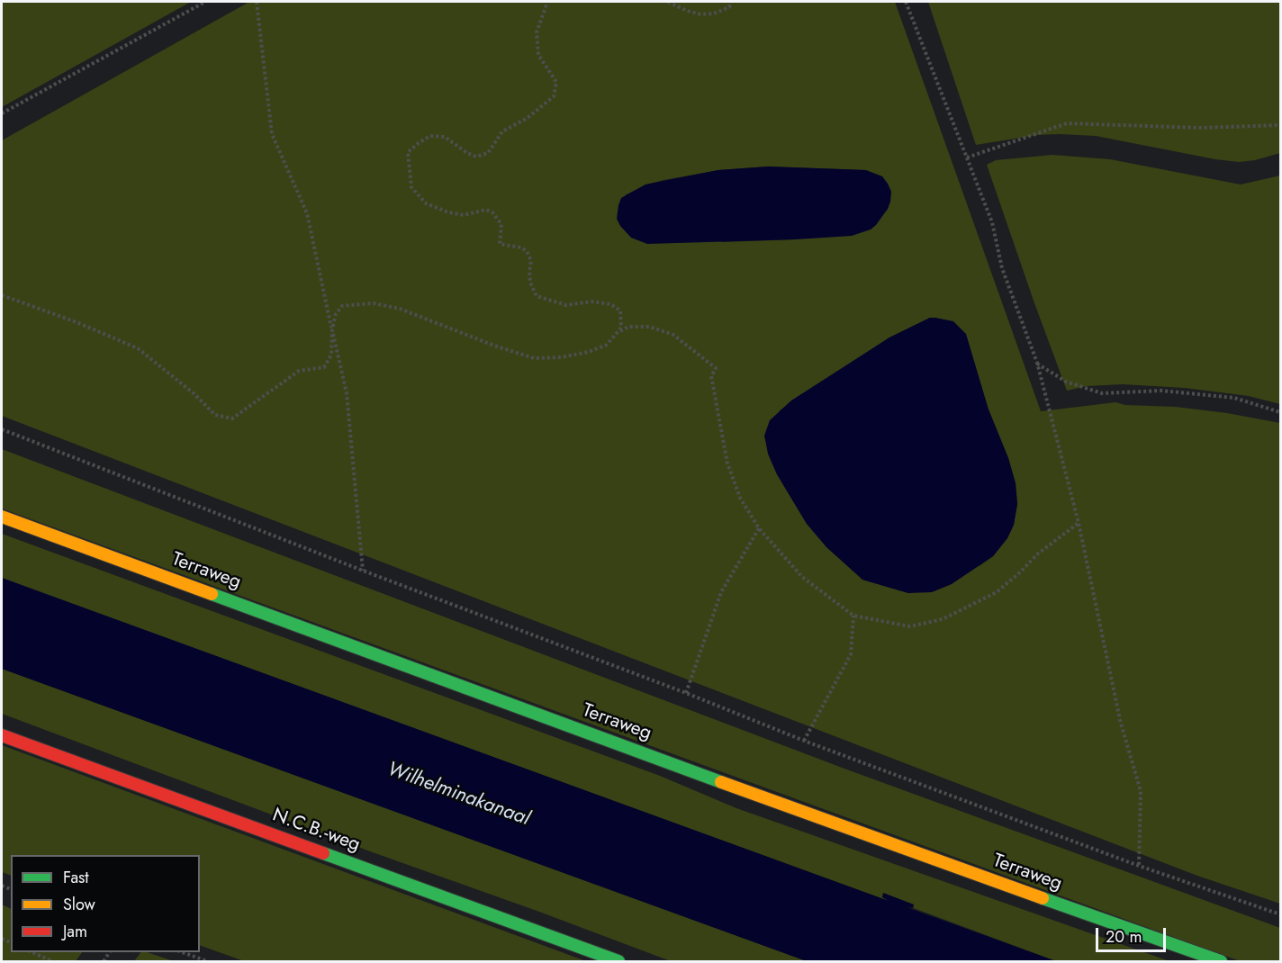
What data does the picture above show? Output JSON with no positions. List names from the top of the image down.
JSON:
{
  "streets": {
    "street": ["Terraweg", "N.C.B.-weg"]
  },
  "water": ["Wilhelminakanaal"],
  "legend": ["Fast", "Slow", "Jam"],
  "scale_bar": "20 m"
}
